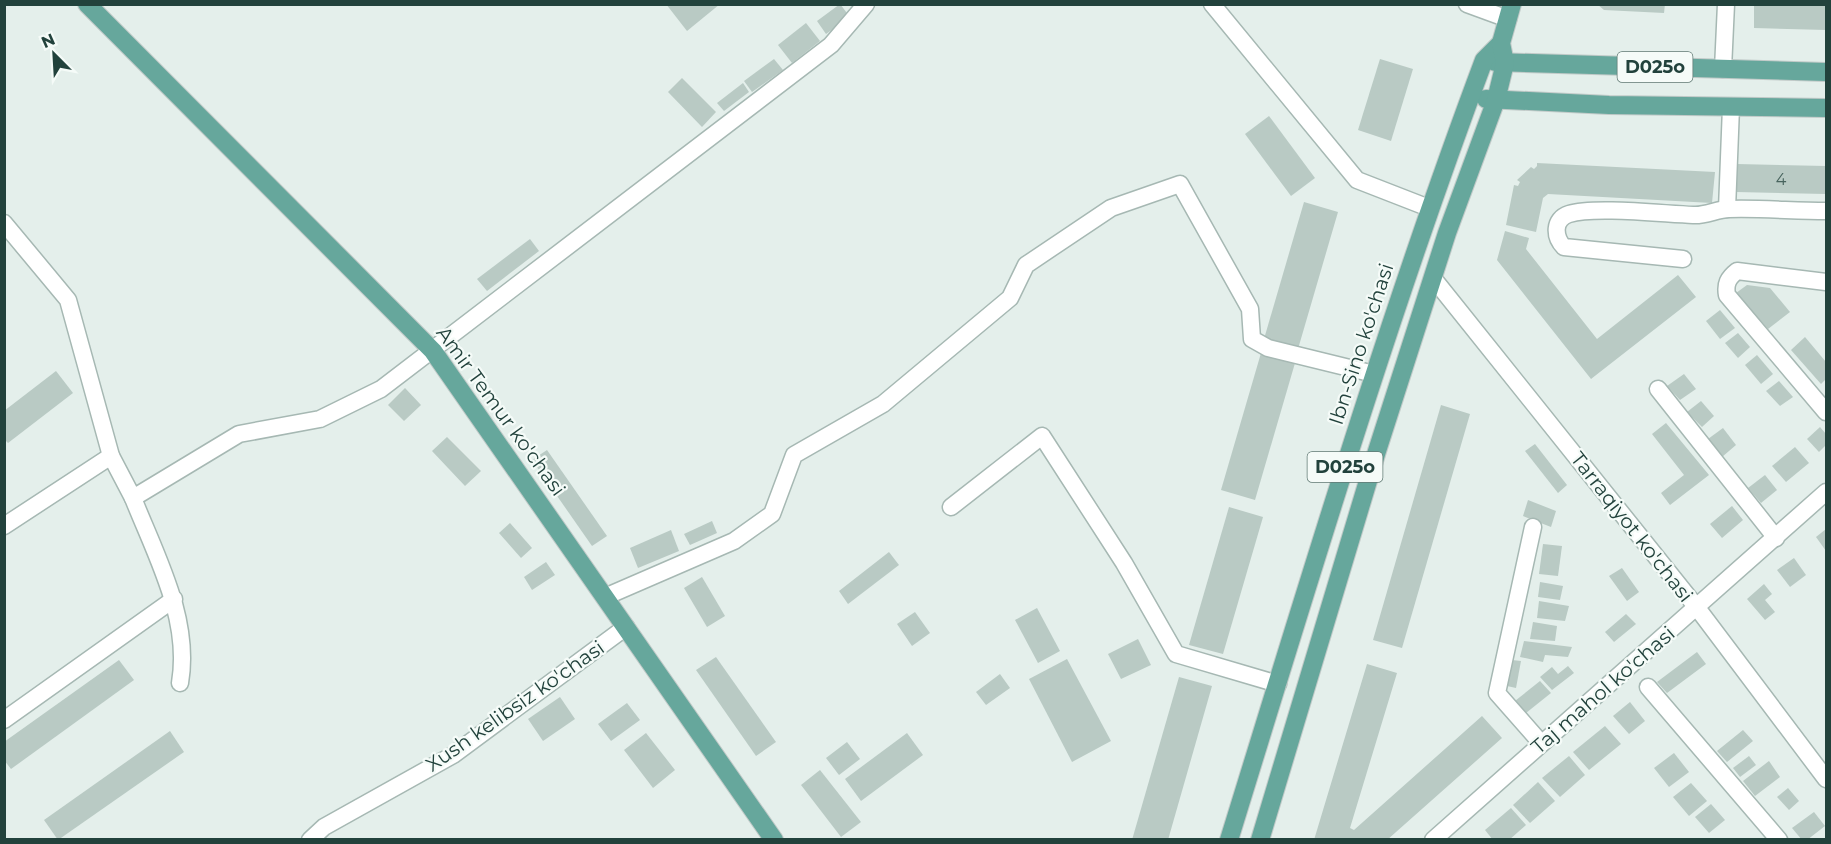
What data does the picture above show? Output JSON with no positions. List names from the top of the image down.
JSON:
{
  "streets": {
    "main road": ["D025o", "Ibn-Sino ko'chasi", "Amir Temur ko'chasi"],
    "street": ["Tarraqiyot ko'chasi", "Taj mahol ko'chasi", "Xush kelibsiz ko'chasi"]
  },
  "crossings": [
    ["D025o", "Ibn-Sino ko'chasi"],
    ["D025o", "Tarraqiyot ko'chasi"],
    ["Amir Temur ko'chasi", "Xush kelibsiz ko'chasi"],
    ["Tarraqiyot ko'chasi", "Taj mahol ko'chasi"]
  ],
  "house_numbers": ["4"],
  "north": "top left"
}
